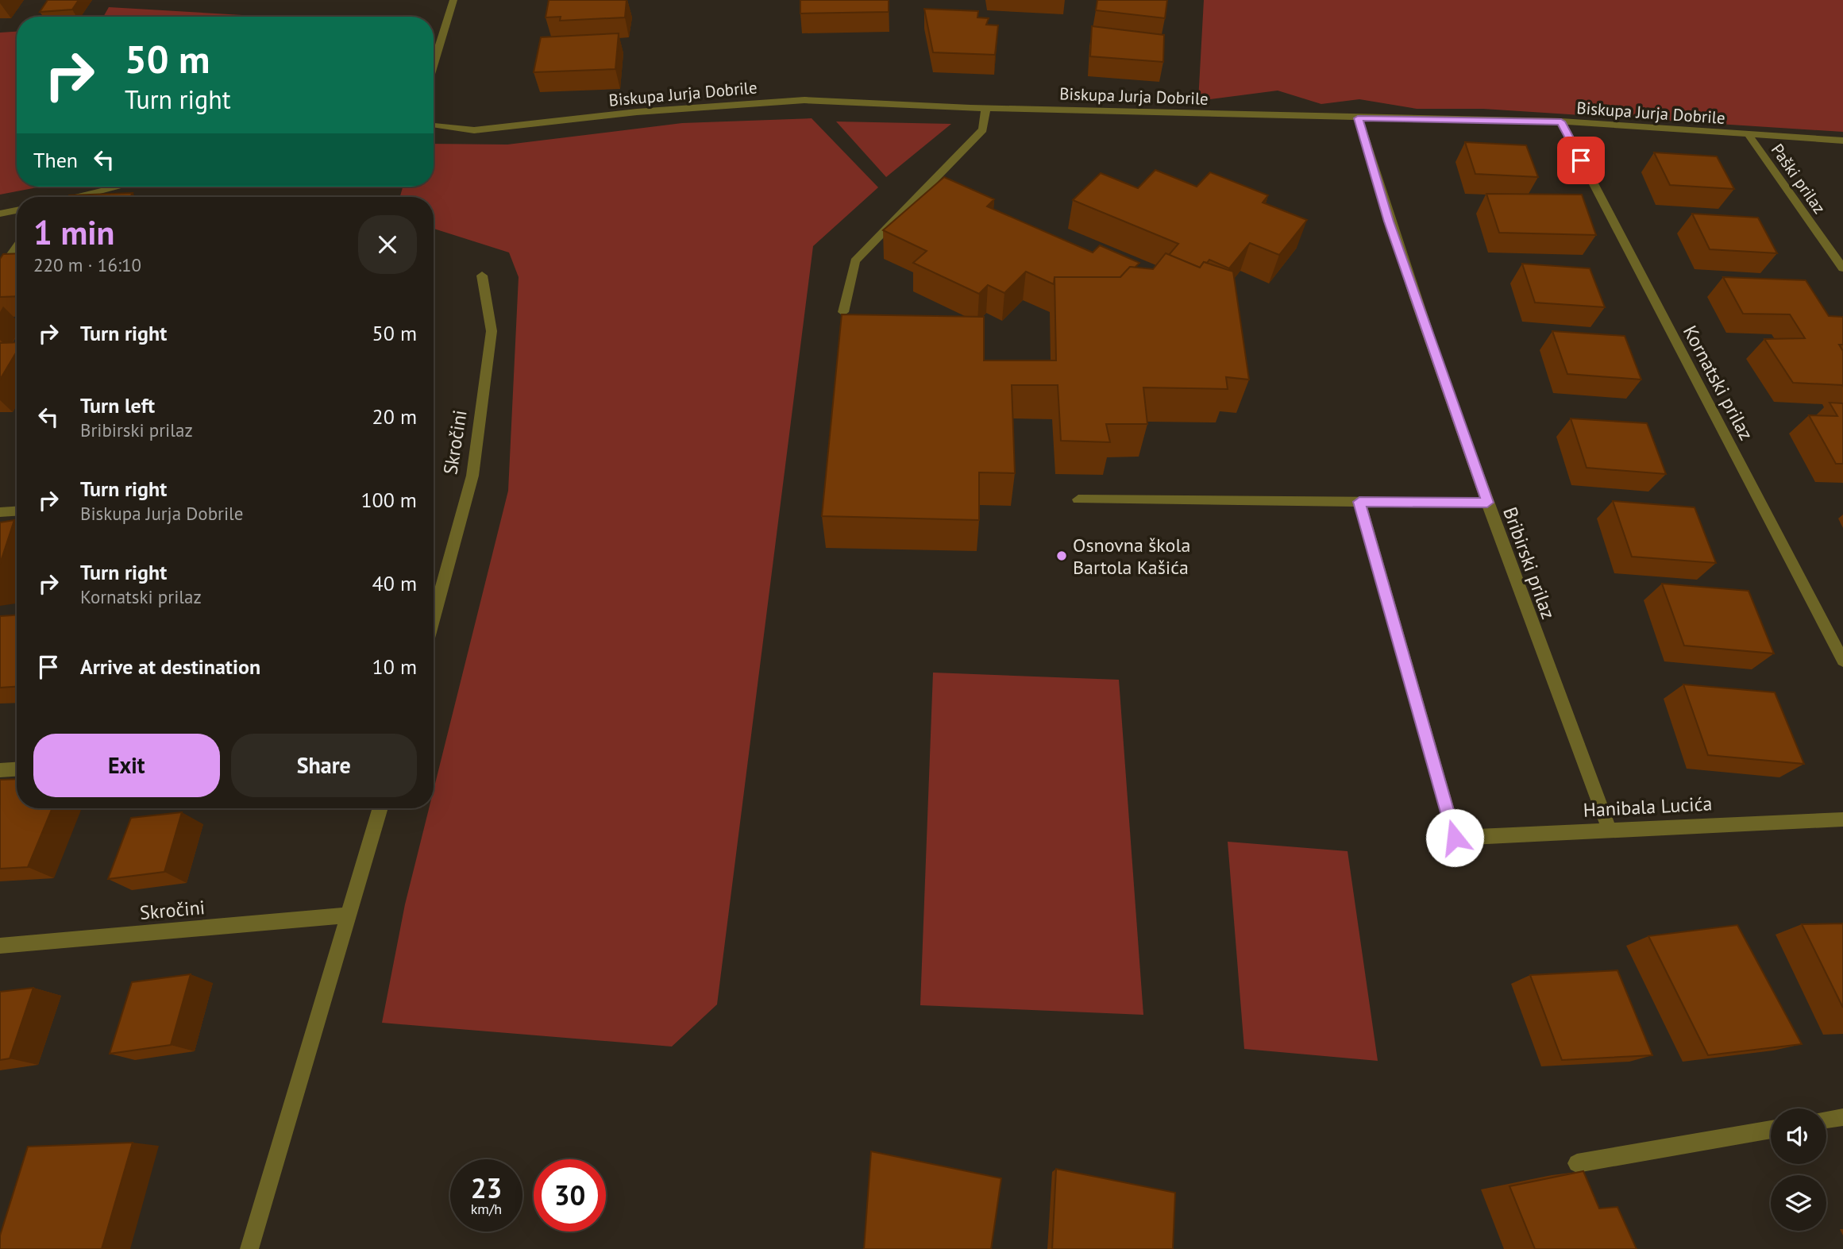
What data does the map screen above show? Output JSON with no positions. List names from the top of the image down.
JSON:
{
  "streets": {
    "street": [
      "Biskupa Jurja Dobrile",
      "Paški prilaz",
      "Kornatski prilaz",
      "Skročini",
      "Bribirski prilaz",
      "Hanibala Lucića"
    ]
  },
  "crossings": [
    ["Biskupa Jurja Dobrile", "Paški prilaz"],
    ["Biskupa Jurja Dobrile", "Kornatski prilaz"],
    ["Biskupa Jurja Dobrile", "Bribirski prilaz"],
    ["Bribirski prilaz", "Hanibala Lucića"]
  ],
  "places": ["Osnovna škola Bartola Kašića"],
  "page": {
    "turn": ["50 m", "Turn right"],
    "then": "Then",
    "heading": ["1 min", "220 m · 16:10"],
    "list": [
      {
        "name": "Turn right",
        "value": "50 m"
      },
      {
        "name": "Turn left",
        "note": "Bribirski prilaz",
        "value": "20 m"
      },
      {
        "name": "Turn right",
        "note": "Biskupa Jurja Dobrile",
        "value": "100 m"
      },
      {
        "name": "Turn right",
        "note": "Kornatski prilaz",
        "value": "40 m"
      },
      {
        "name": "Arrive at destination",
        "value": "10 m"
      }
    ],
    "buttons": ["Exit", "Share"],
    "speed": "23 km/h",
    "limit": "30"
  }
}
